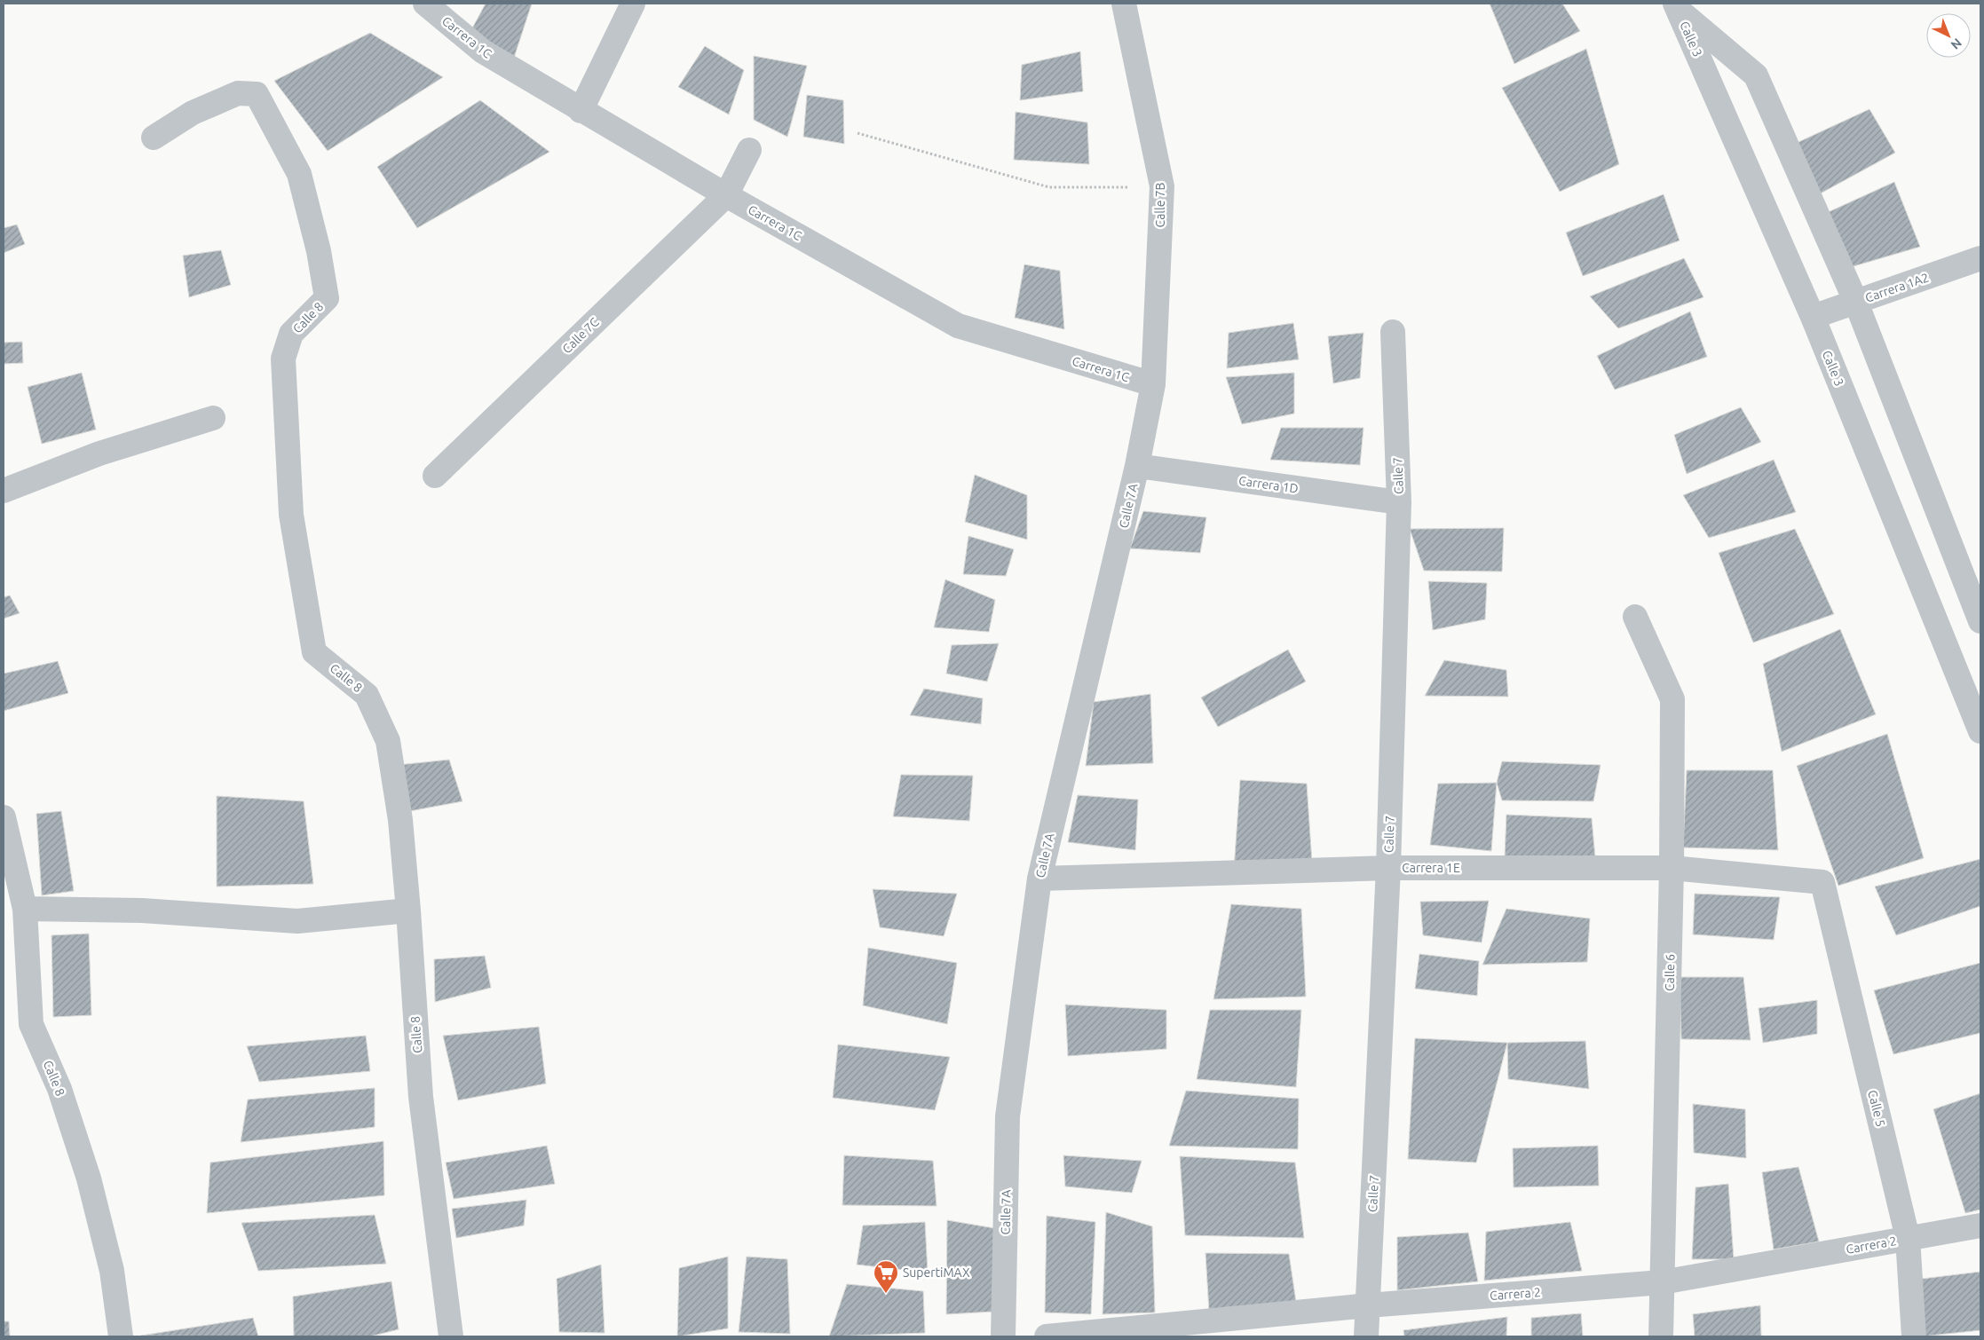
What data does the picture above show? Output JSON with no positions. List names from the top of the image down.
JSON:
{
  "streets": {
    "street": [
      "Carrera 1C",
      "Calle 3",
      "Calle 7B",
      "Carrera 1A2",
      "Calle 8",
      "Calle 7C",
      "Calle 7",
      "Carrera 1D",
      "Calle 7A",
      "Carrera 1E",
      "Calle 6",
      "Calle 5",
      "Carrera 2"
    ]
  },
  "crossings": [
    ["Carrera 1C", "Calle 7B"],
    ["Carrera 1C", "Calle 7C"],
    ["Carrera 1C", "Calle 7A"],
    ["Calle 3", "Carrera 1A2"],
    ["Calle 7B", "Calle 7A"],
    ["Calle 7", "Carrera 1D"],
    ["Calle 7", "Carrera 1E"],
    ["Calle 7", "Carrera 2"],
    ["Carrera 1D", "Calle 7A"],
    ["Calle 7A", "Carrera 1E"],
    ["Carrera 1E", "Calle 6"],
    ["Carrera 1E", "Calle 5"],
    ["Calle 6", "Carrera 2"],
    ["Calle 5", "Carrera 2"]
  ],
  "places": {
    "supermarket": ["SupertiMAX"]
  },
  "north": "bottom right"
}
